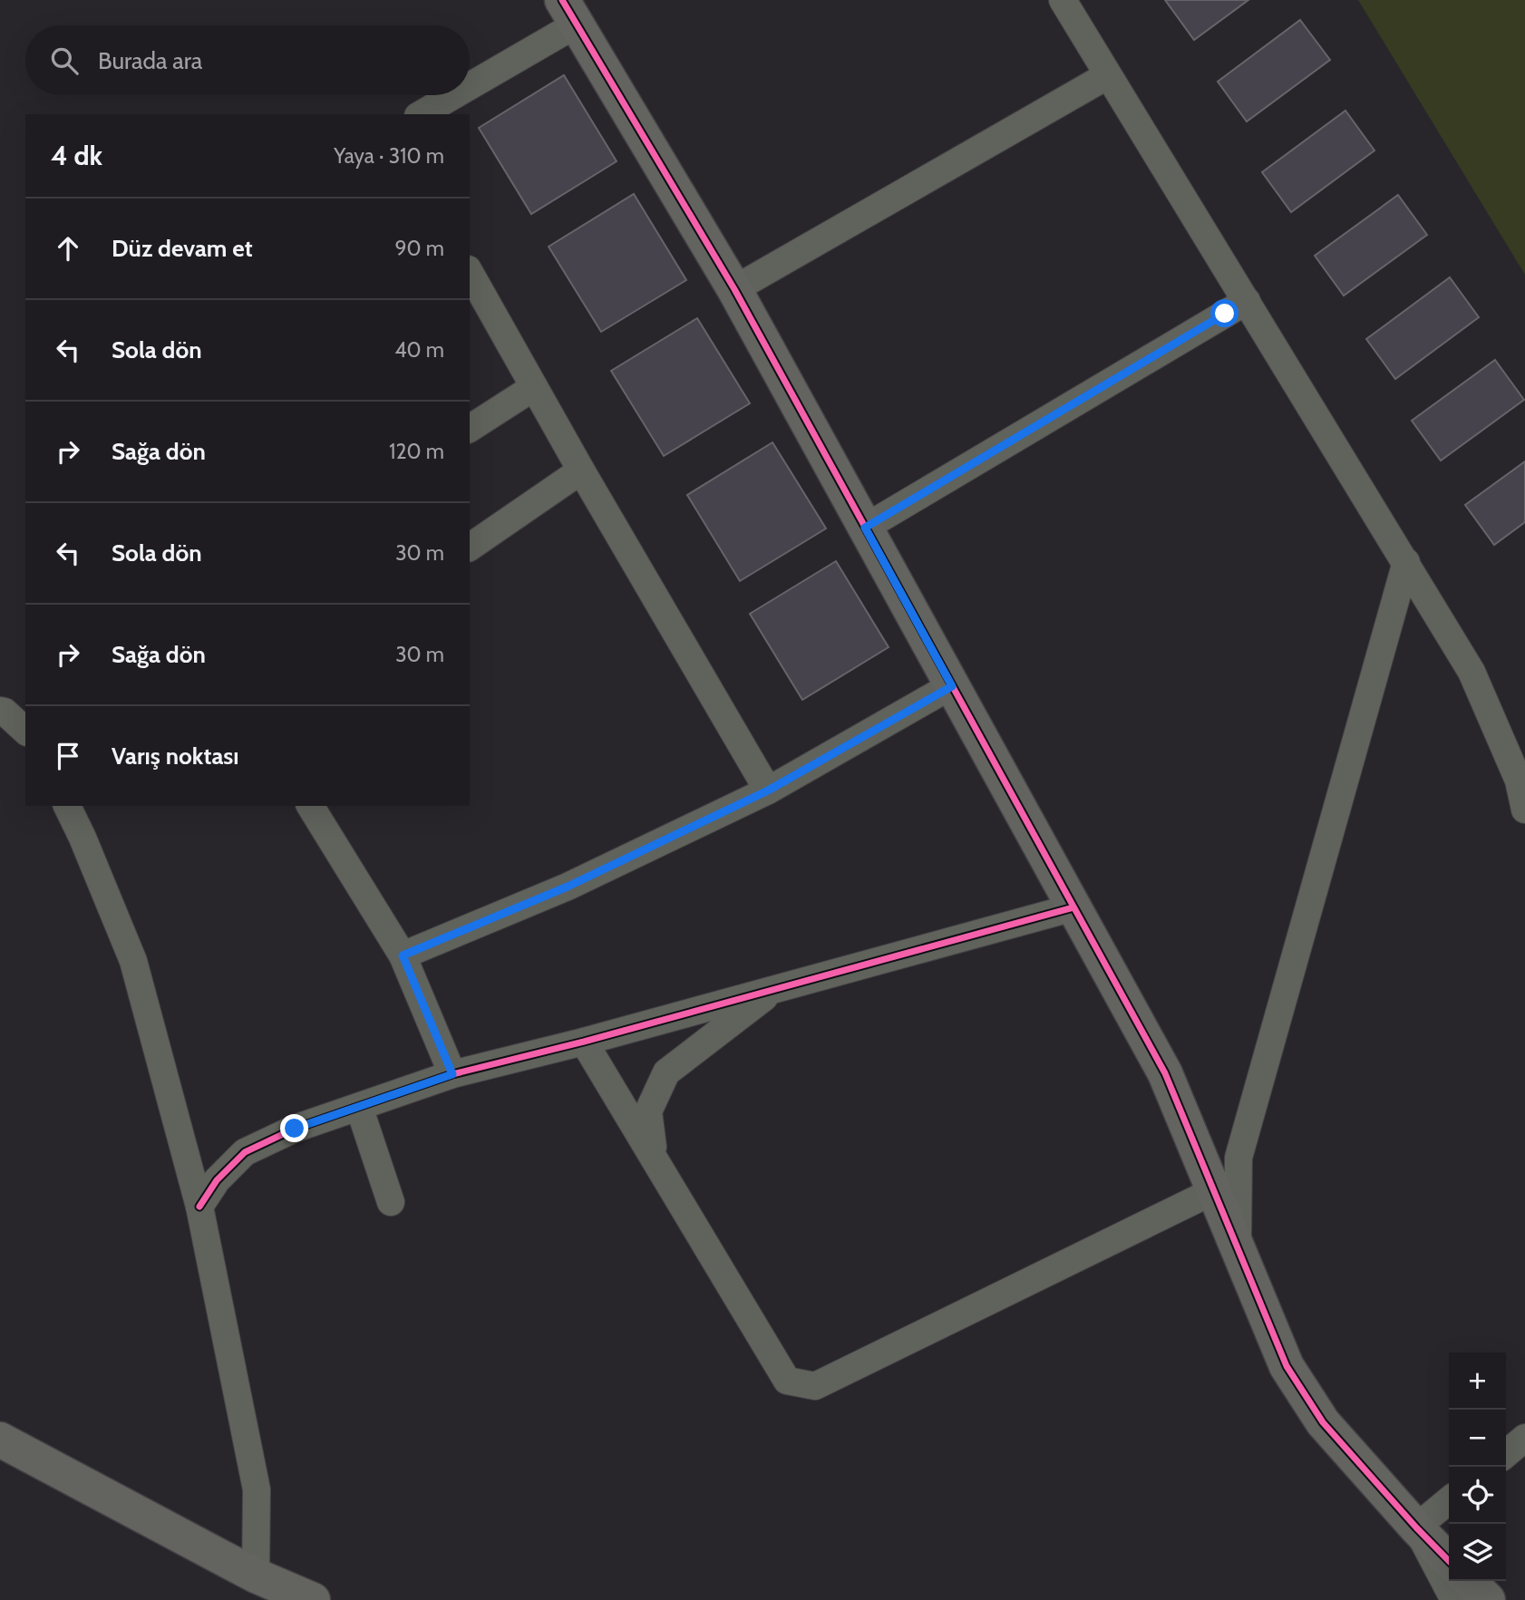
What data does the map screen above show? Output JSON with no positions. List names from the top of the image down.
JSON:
{
  "page": {
    "search": "Burada ara",
    "heading": ["4 dk", "Yaya · 310 m"],
    "list": [
      ["Düz devam et", "90 m"],
      ["Sola dön", "40 m"],
      ["Sağa dön", "120 m"],
      ["Sola dön", "30 m"],
      ["Sağa dön", "30 m"],
      "Varış noktası"
    ],
    "map_buttons": ["+", "−"]
  }
}
